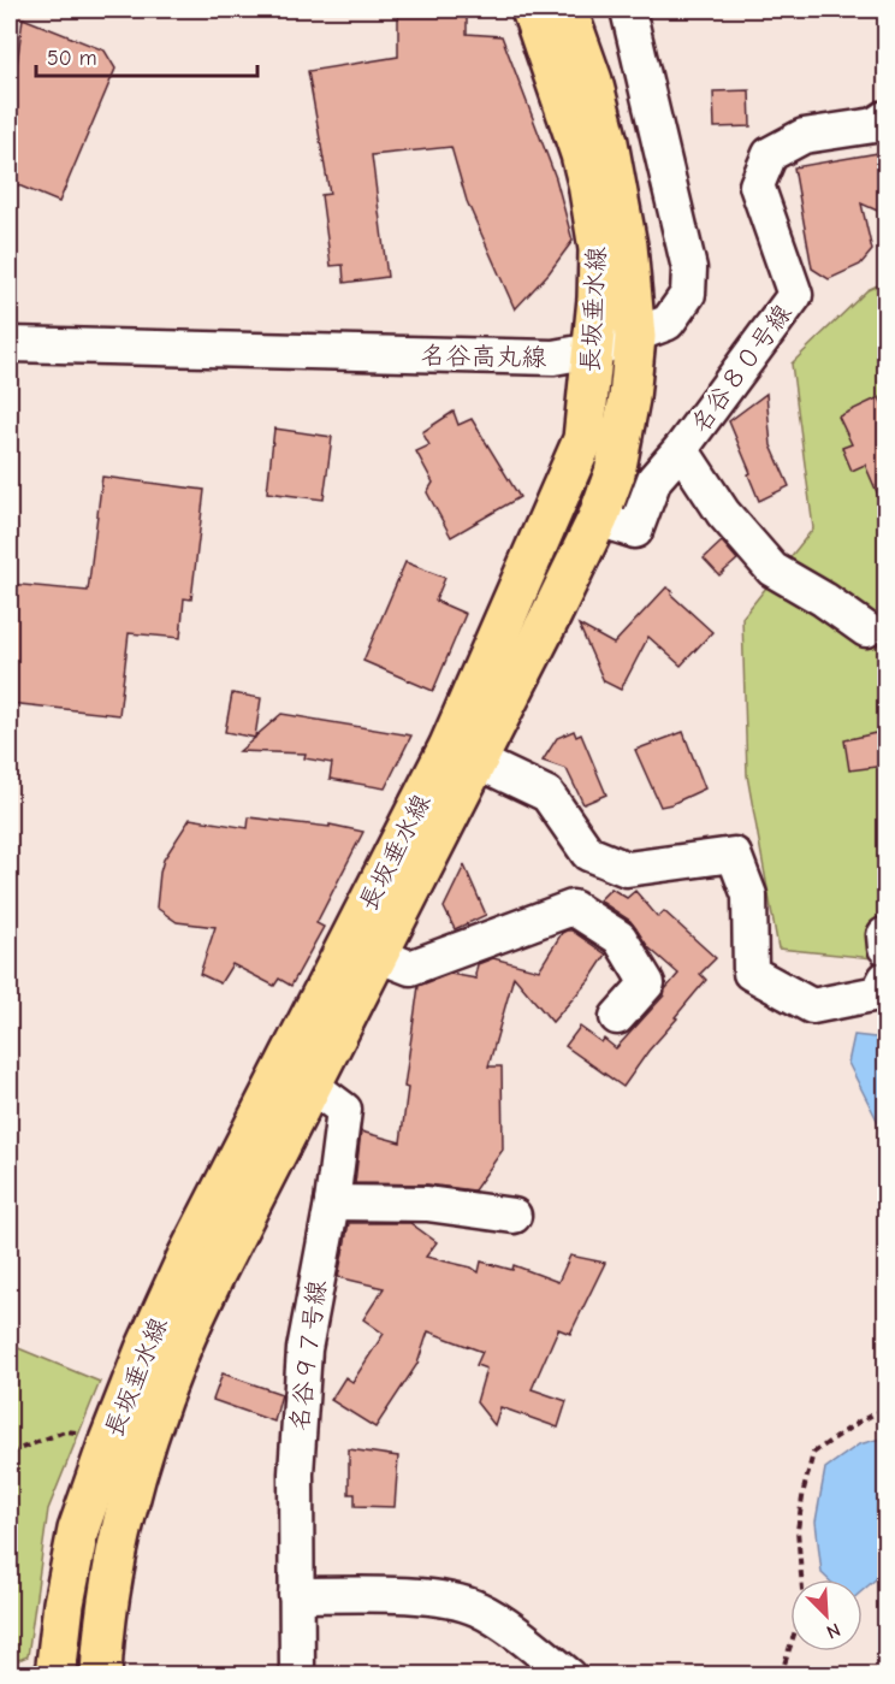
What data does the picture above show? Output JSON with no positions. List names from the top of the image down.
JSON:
{
  "streets": {
    "main road": ["長坂垂水線"],
    "street": ["名谷高丸線", "名谷８０号線", "名谷９７号線"]
  },
  "crossings": [
    ["長坂垂水線", "名谷高丸線"],
    ["長坂垂水線", "名谷８０号線"],
    ["長坂垂水線", "名谷９７号線"]
  ],
  "scale_bar": "50 m",
  "north": "bottom right"
}
